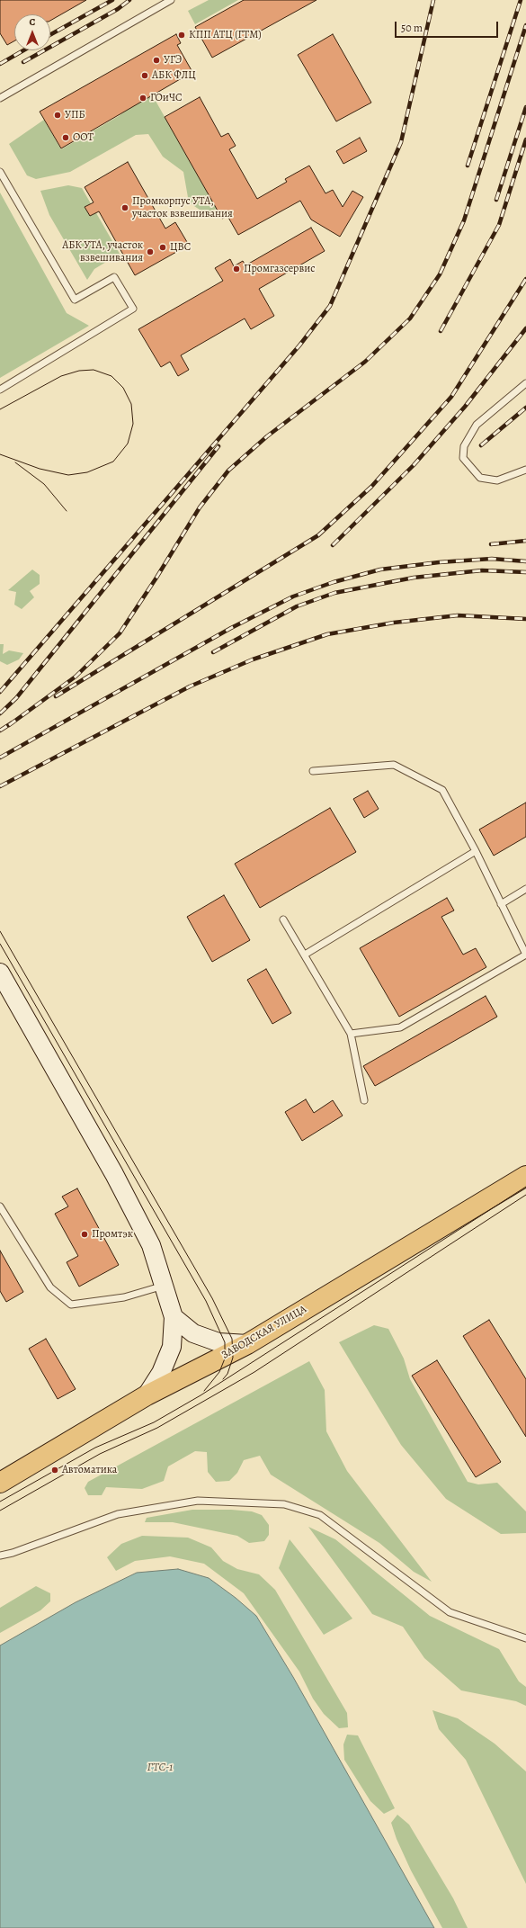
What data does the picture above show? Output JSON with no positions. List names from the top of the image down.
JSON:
{
  "streets": {
    "main road": ["ЗАВОДСКАЯ УЛИЦА"]
  },
  "water": ["ГТС-1"],
  "places": [
    "КПП АТЦ (ГТМ)",
    "УГЭ",
    "АБК ФЛЦ",
    "ГОиЧС",
    "УПБ",
    "ООТ",
    "Промкорпус УТА, участок взвешивания",
    "ЦВС",
    "АБК УТА, участок взвешивания",
    "Промгазсервис",
    "Промтэк",
    "Автоматика"
  ],
  "scale_bar": "50 m",
  "north": "top"
}
